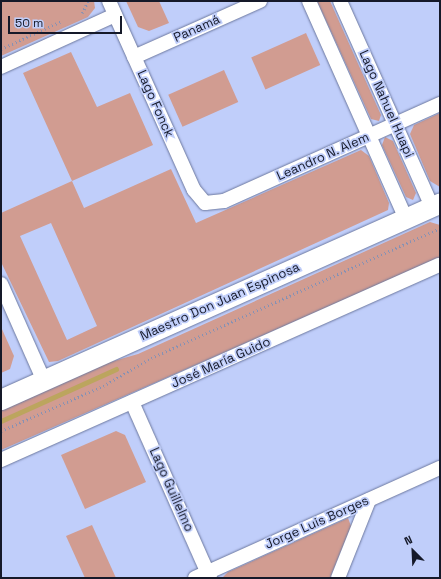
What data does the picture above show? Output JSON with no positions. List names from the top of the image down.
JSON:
{
  "streets": {
    "main road": ["Maestro Don Juan Espinosa"],
    "street": [
      "Panamá",
      "Lago Fonck",
      "Lago Nahuel Huapi",
      "Leandro N. Alem",
      "José María Guido",
      "Lago Guillelmo",
      "Jorge Luis Borges"
    ]
  },
  "crossings": [
    ["Panamá", "Lago Fonck"],
    ["Lago Fonck", "Leandro N. Alem"],
    ["Lago Nahuel Huapi", "Leandro N. Alem"],
    ["Lago Nahuel Huapi", "Maestro Don Juan Espinosa"],
    ["José María Guido", "Lago Guillelmo"],
    ["Lago Guillelmo", "Jorge Luis Borges"]
  ],
  "scale_bar": "50 m",
  "north": "top left"
}
